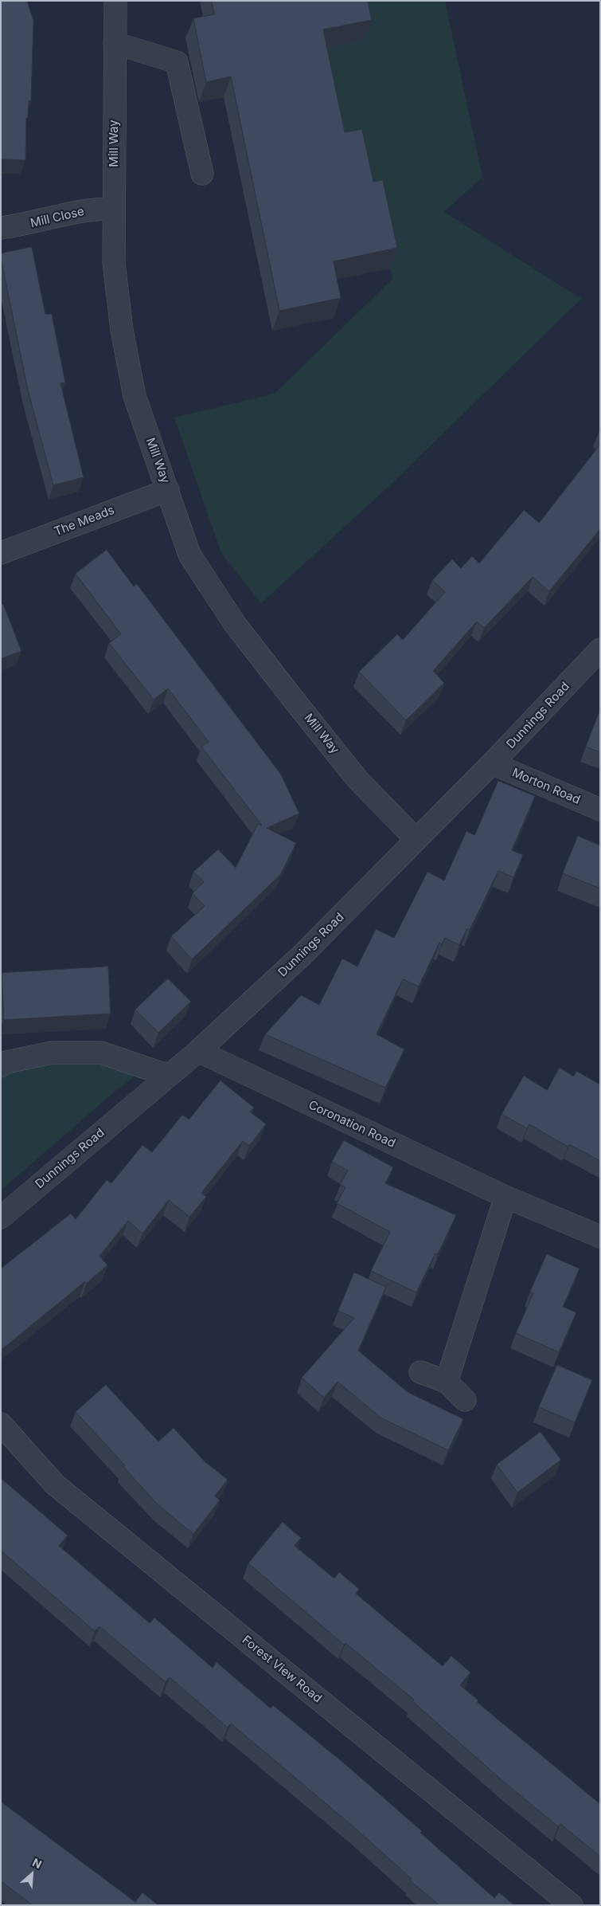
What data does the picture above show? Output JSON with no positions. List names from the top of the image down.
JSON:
{
  "streets": {
    "street": [
      "Mill Way",
      "Mill Close",
      "The Meads",
      "Dunnings Road",
      "Morton Road",
      "Coronation Road",
      "Forest View Road"
    ]
  },
  "crossings": [
    ["Mill Way", "Mill Close"],
    ["Mill Way", "The Meads"],
    ["Mill Way", "Dunnings Road"],
    ["Dunnings Road", "Morton Road"],
    ["Dunnings Road", "Coronation Road"]
  ],
  "north": "top right"
}
